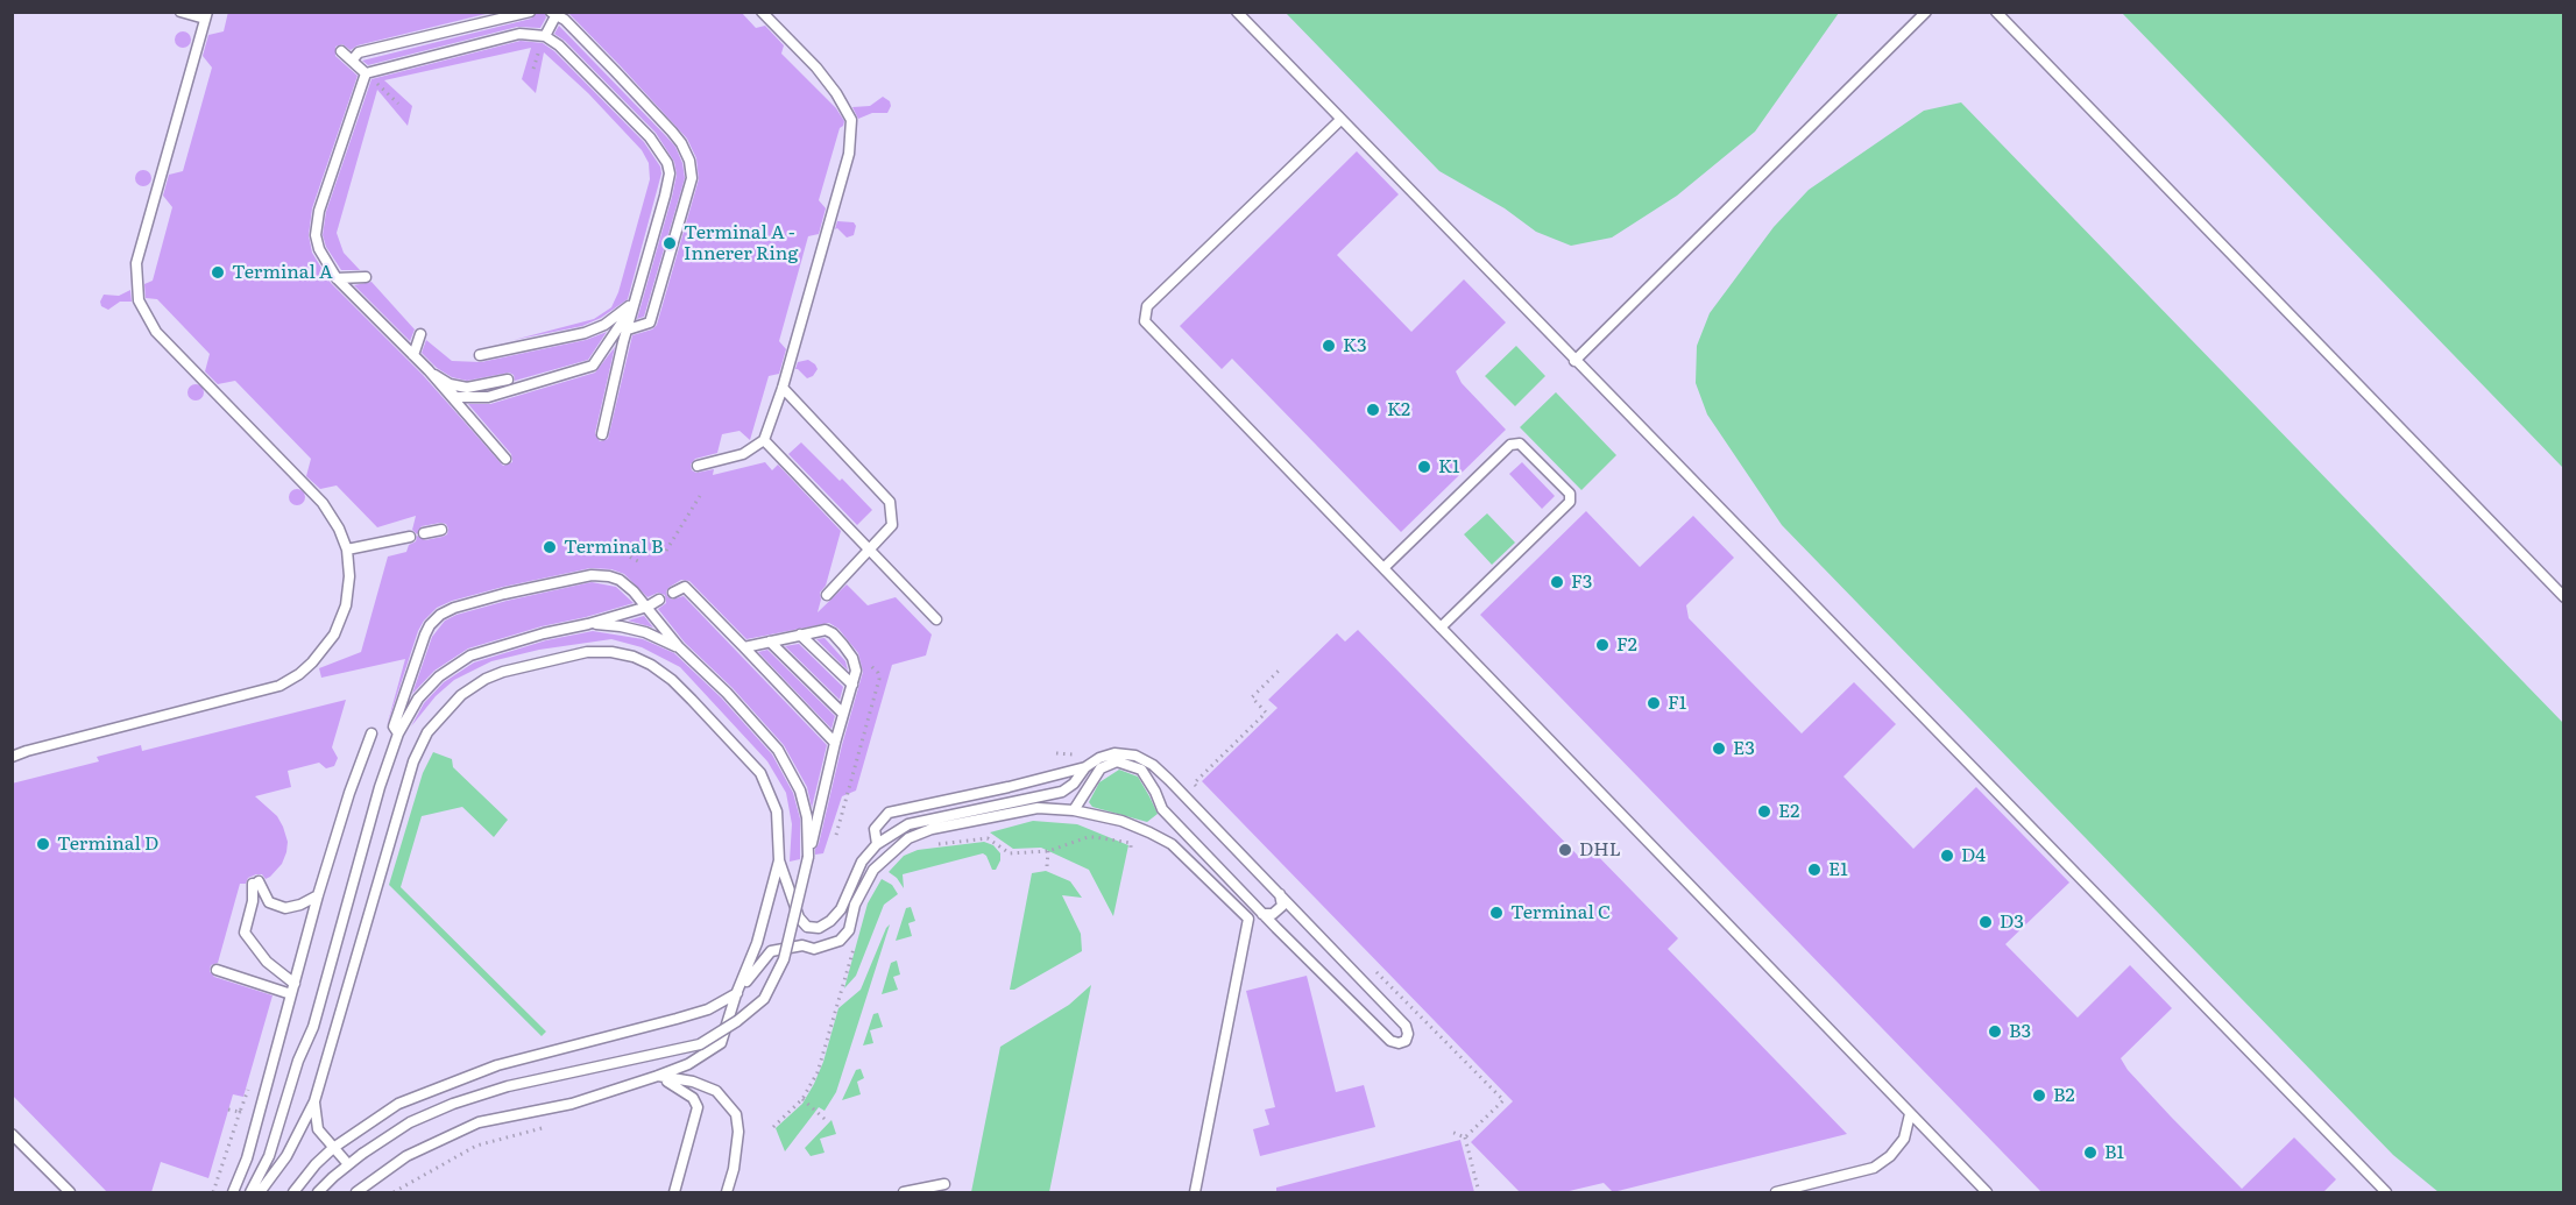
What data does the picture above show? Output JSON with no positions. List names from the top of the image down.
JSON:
{
  "places": [
    "Terminal A - Innerer Ring",
    "Terminal A",
    "K3",
    "K2",
    "K1",
    "Terminal B",
    "F3",
    "F2",
    "F1",
    "E3",
    "E2",
    "Terminal D",
    "DHL",
    "D4",
    "E1",
    "Terminal C",
    "D3",
    "B3",
    "B2",
    "B1"
  ]
}
